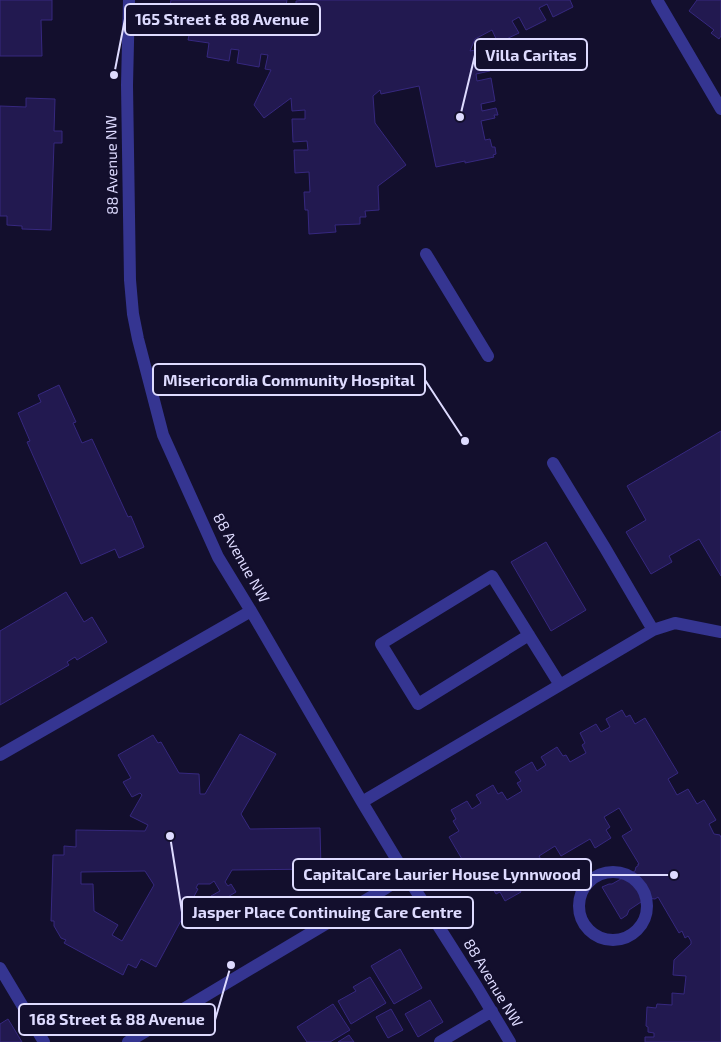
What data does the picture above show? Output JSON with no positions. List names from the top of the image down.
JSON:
{
  "streets": {
    "street": ["88 Avenue NW"]
  },
  "places": [
    "165 Street & 88 Avenue",
    "Villa Caritas",
    "Misericordia Community Hospital",
    "Jasper Place Continuing Care Centre",
    "CapitalCare Laurier House Lynnwood",
    "168 Street & 88 Avenue"
  ]
}
